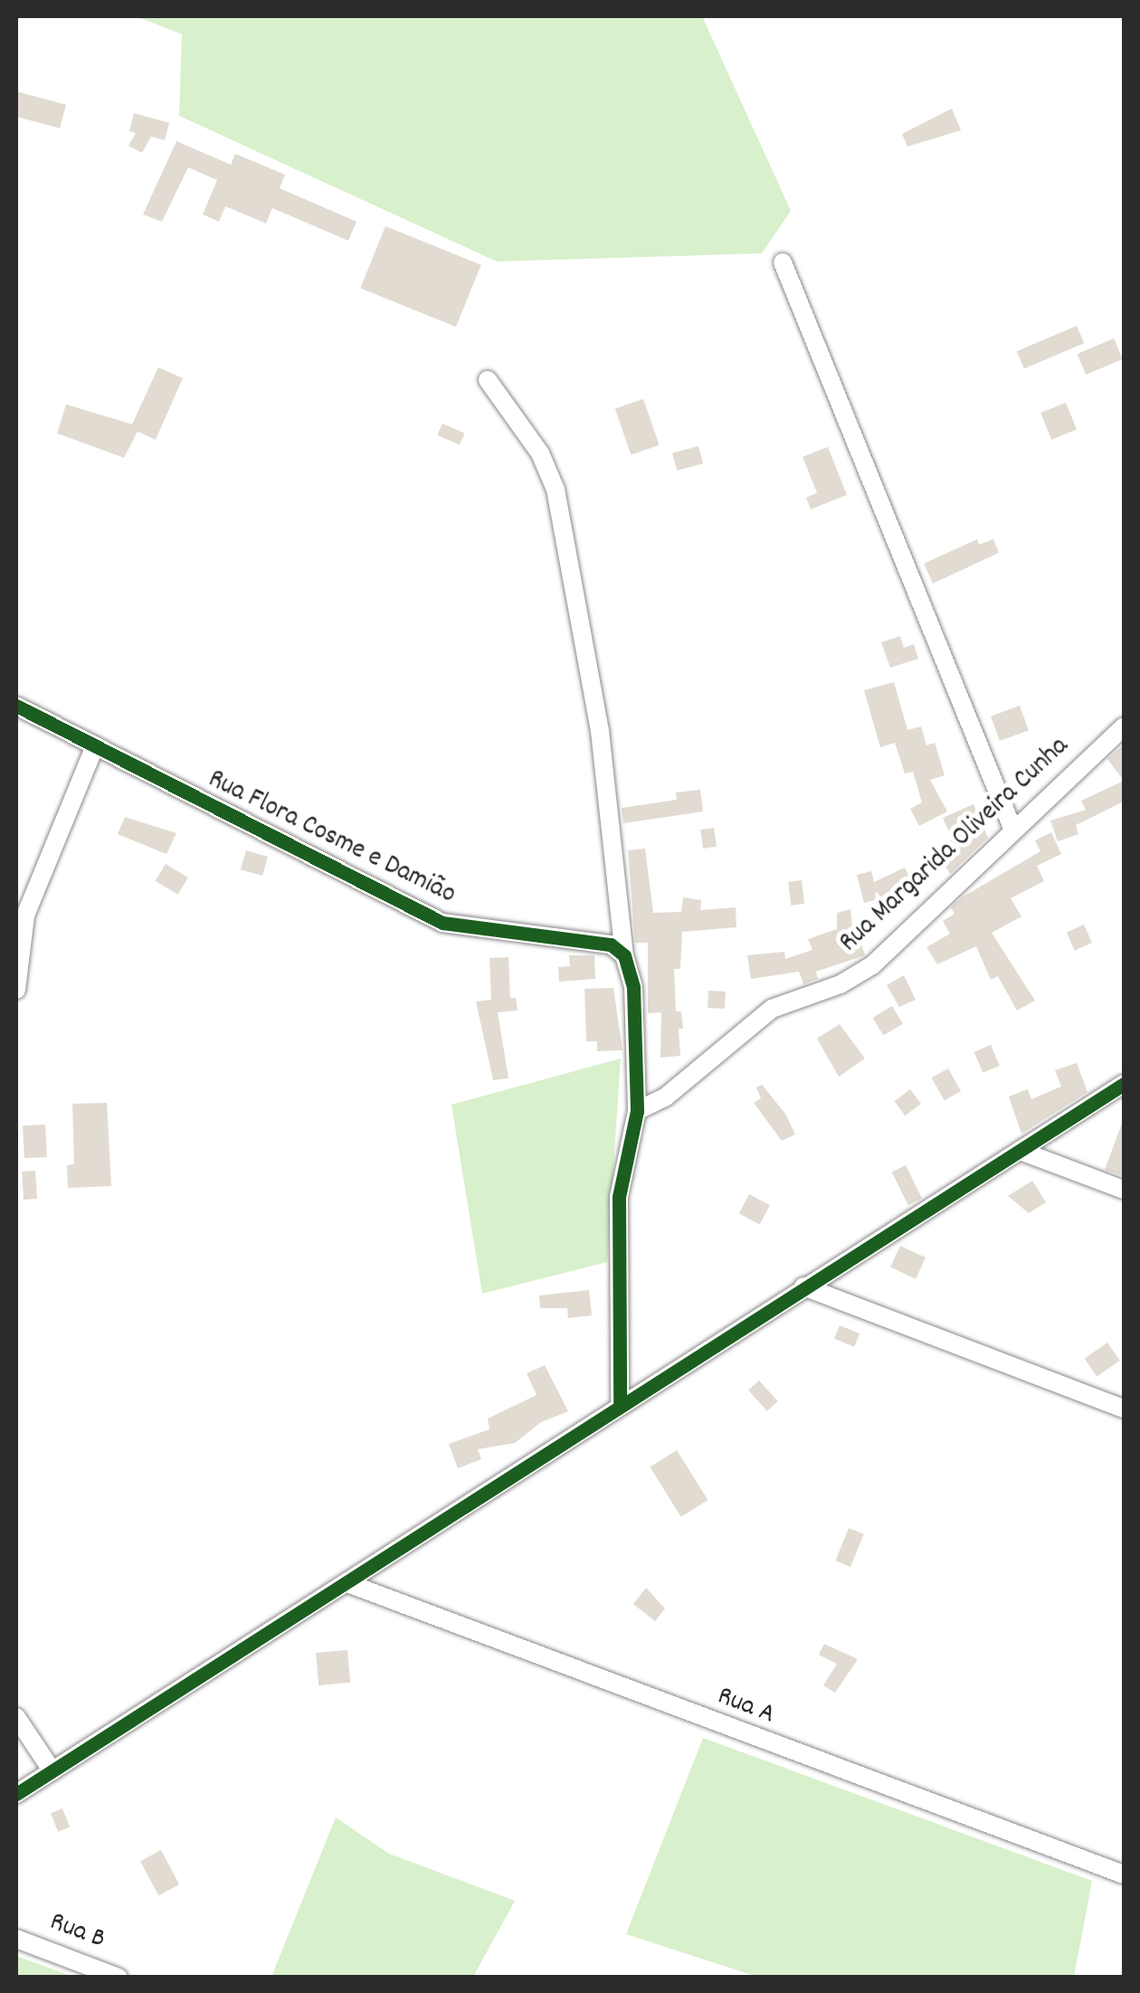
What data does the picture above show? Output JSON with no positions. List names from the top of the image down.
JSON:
{
  "streets": {
    "street": [
      "Rua Flora Cosme e Damião",
      "Rua Margarida Oliveira Cunha",
      "Rua A",
      "Rua B"
    ]
  }
}
